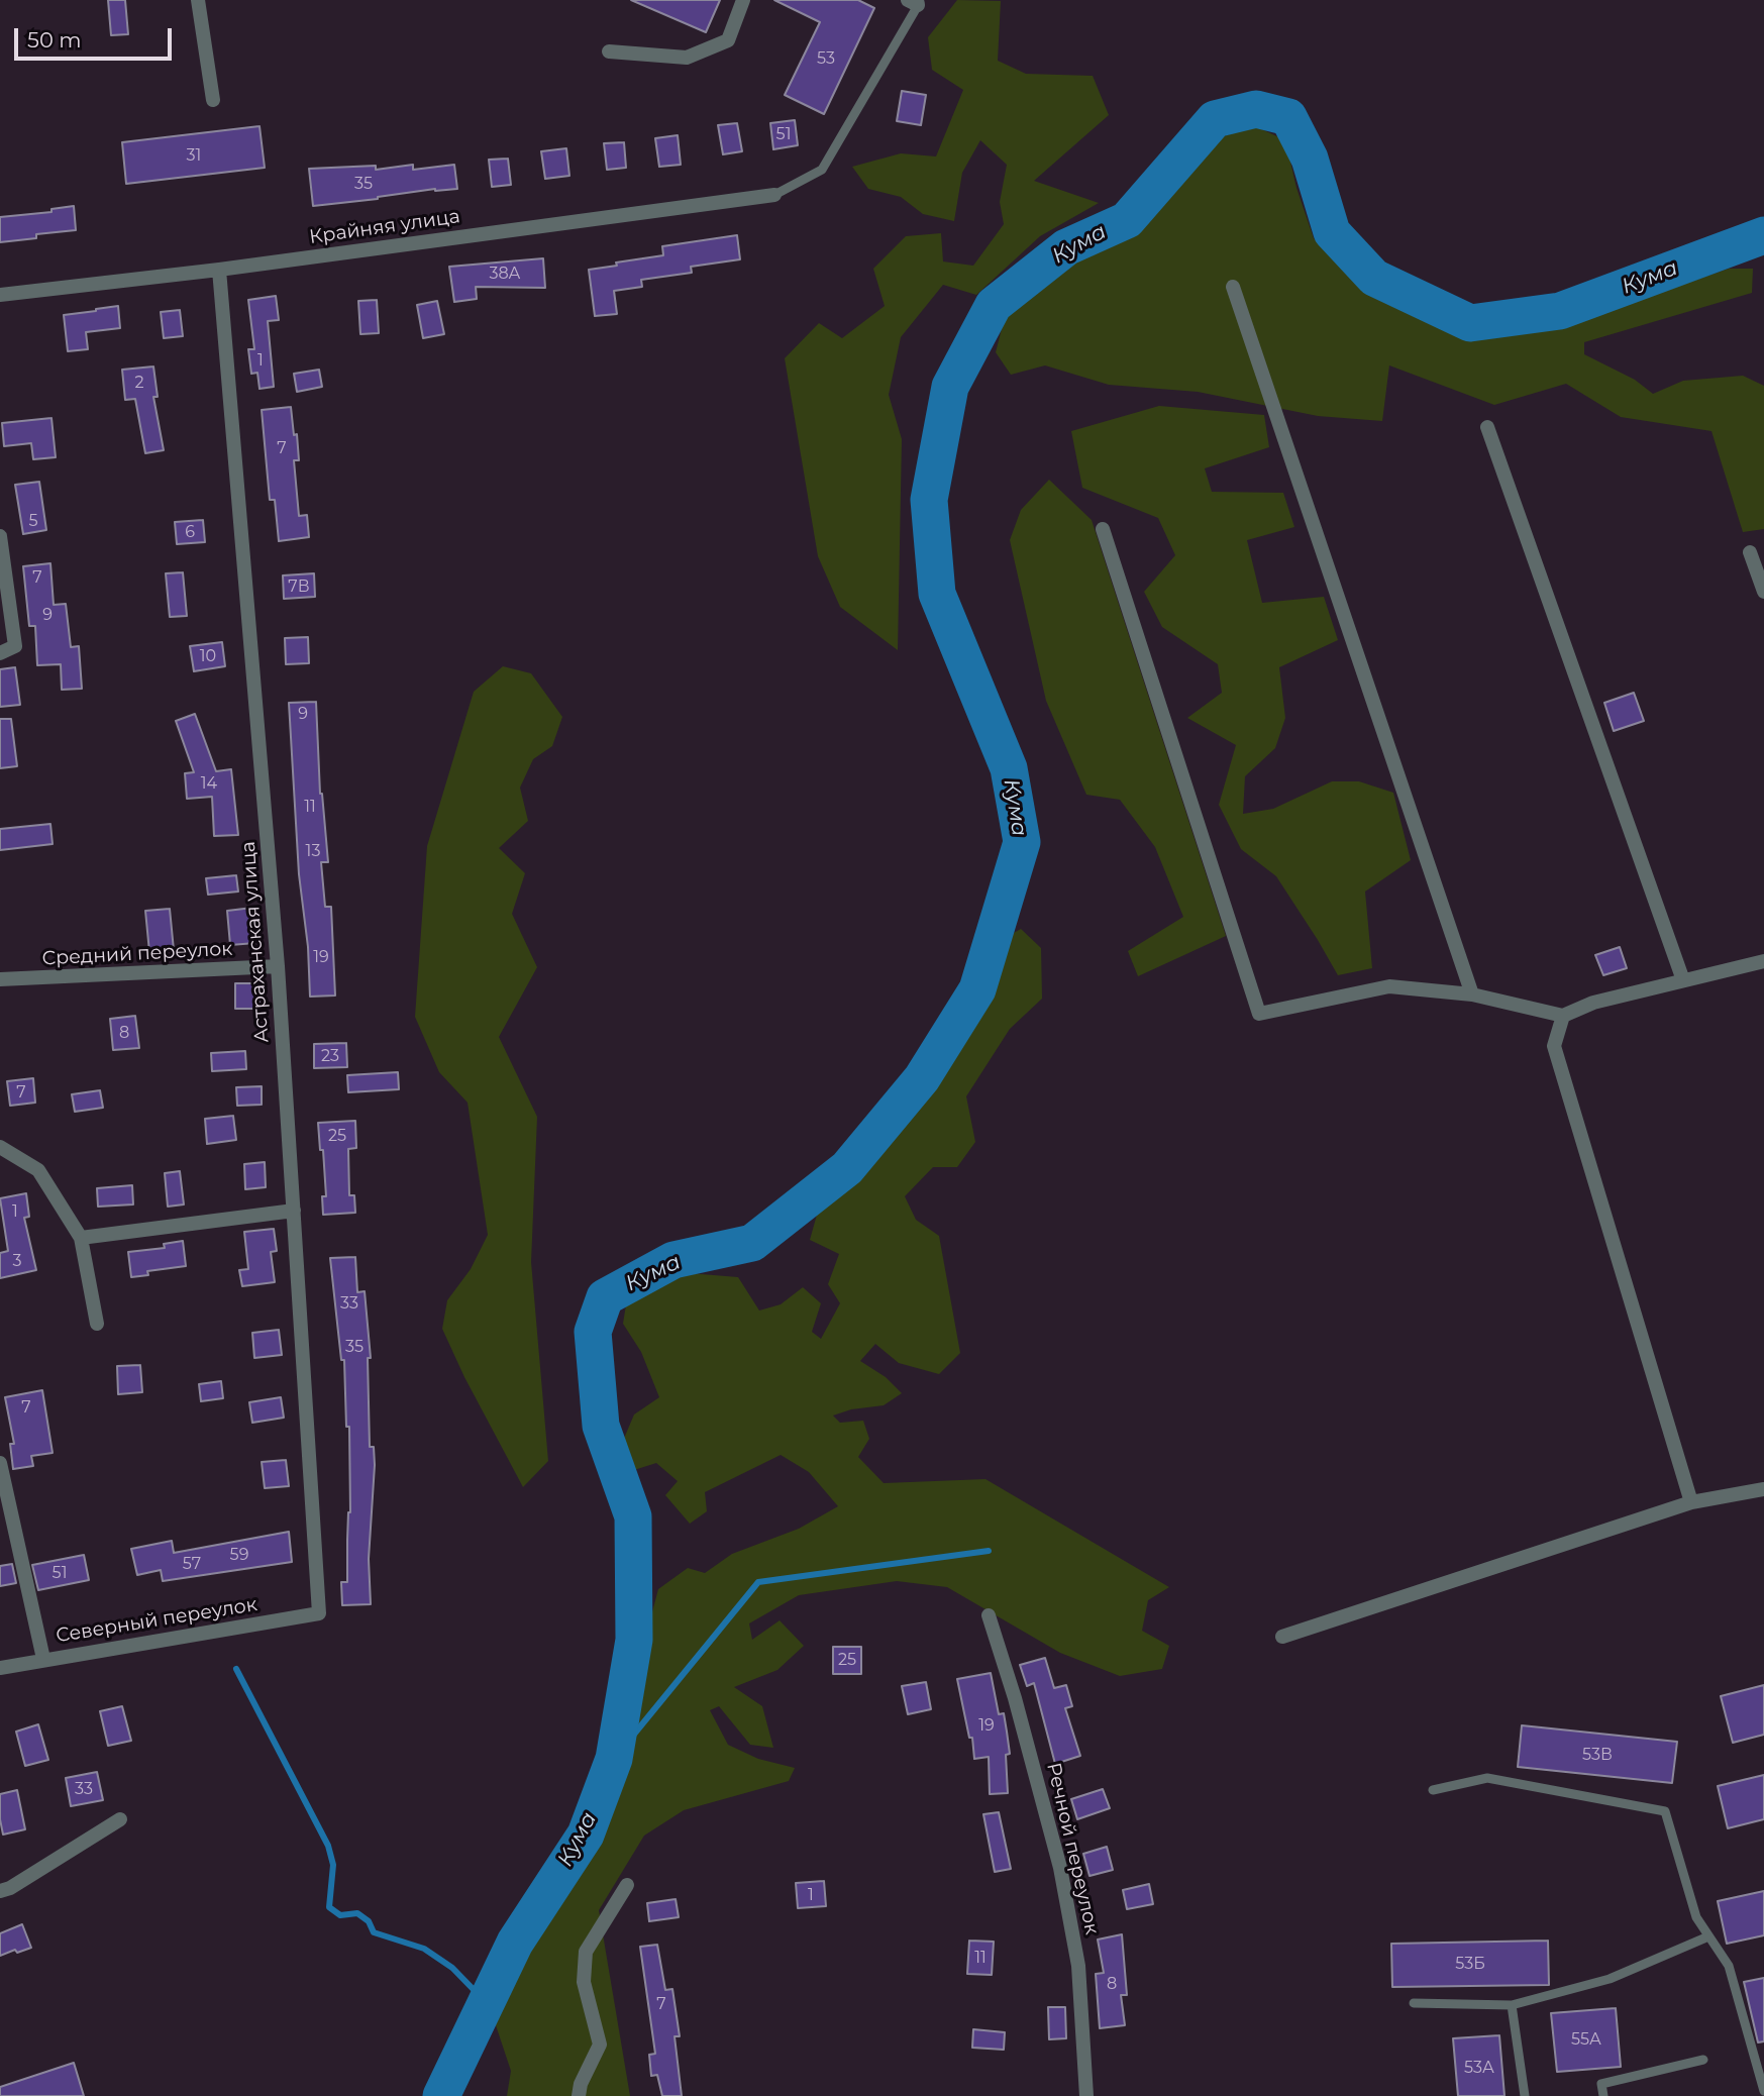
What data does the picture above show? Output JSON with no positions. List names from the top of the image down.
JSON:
{
  "streets": {
    "street": [
      "Крайняя улица",
      "Астраханская улица",
      "Средний переулок",
      "Северный переулок",
      "Речной переулок"
    ]
  },
  "crossings": [
    ["Крайняя улица", "Астраханская улица"],
    ["Астраханская улица", "Средний переулок"],
    ["Астраханская улица", "Северный переулок"]
  ],
  "water": ["Кума"],
  "house_numbers": [
    "53",
    "51",
    "31",
    "35",
    "38А",
    "1",
    "2",
    "7",
    "5",
    "6",
    "7",
    "7В",
    "9",
    "10",
    "9",
    "14",
    "11",
    "13",
    "19",
    "8",
    "23",
    "7",
    "25",
    "1",
    "3",
    "33",
    "35",
    "7",
    "59",
    "57",
    "51",
    "25",
    "19",
    "53В",
    "33",
    "1",
    "11",
    "53Б",
    "8",
    "7",
    "55А",
    "53А"
  ],
  "scale_bar": "50 m"
}
